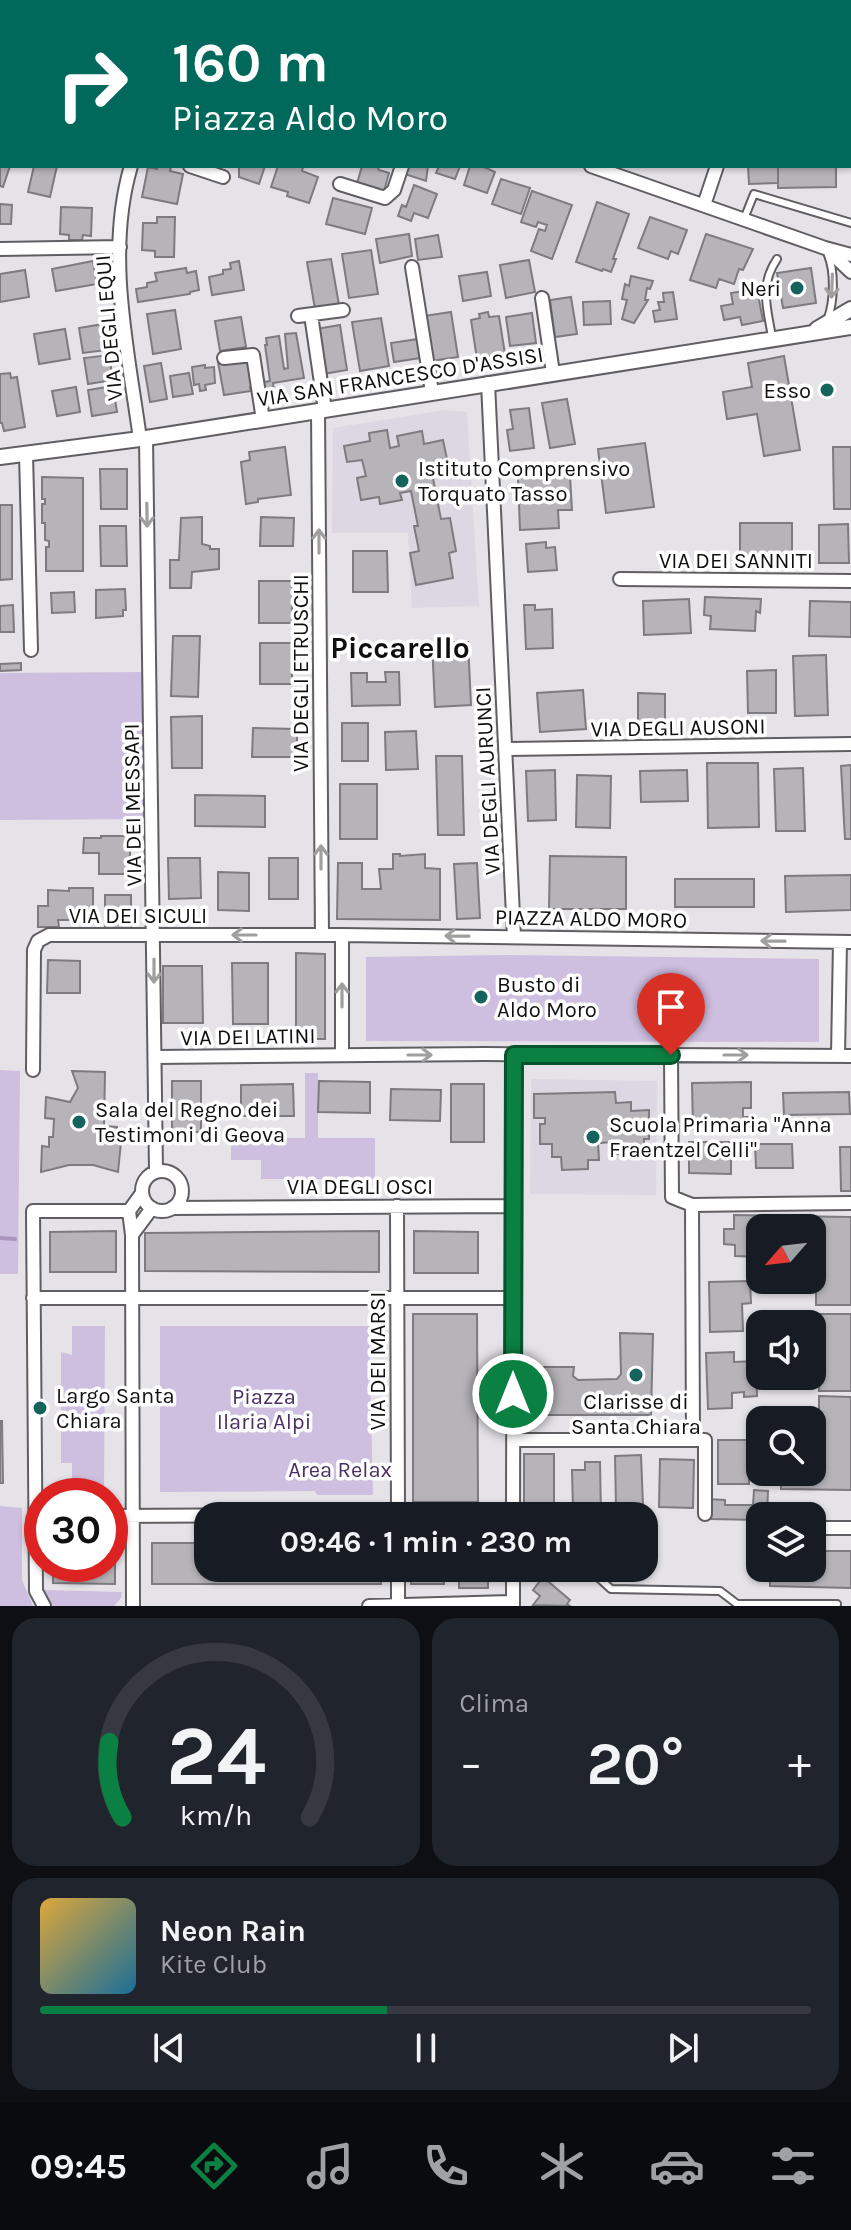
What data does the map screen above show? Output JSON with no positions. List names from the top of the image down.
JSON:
{
  "streets": {
    "street": [
      "VIA DEGLI EQUI",
      "VIA SAN FRANCESCO D'ASSISI",
      "VIA DEI SANNITI",
      "VIA DEGLI ETRUSCHI",
      "VIA DEGLI AUSONI",
      "VIA DEGLI AURUNCI",
      "VIA DEI MESSAPI",
      "VIA DEI SICULI",
      "PIAZZA ALDO MORO",
      "VIA DEI LATINI",
      "VIA DEGLI OSCI",
      "VIA DEI MARSI"
    ]
  },
  "crossings": [
    ["VIA DEGLI EQUI", "VIA SAN FRANCESCO D'ASSISI"],
    ["VIA DEGLI EQUI", "VIA DEI MESSAPI"],
    ["VIA SAN FRANCESCO D'ASSISI", "VIA DEGLI ETRUSCHI"],
    ["VIA SAN FRANCESCO D'ASSISI", "VIA DEGLI AURUNCI"],
    ["VIA SAN FRANCESCO D'ASSISI", "VIA DEI MESSAPI"],
    ["VIA DEGLI ETRUSCHI", "VIA DEI SICULI"],
    ["VIA DEGLI ETRUSCHI", "PIAZZA ALDO MORO"],
    ["VIA DEGLI AUSONI", "VIA DEGLI AURUNCI"],
    ["VIA DEGLI AURUNCI", "PIAZZA ALDO MORO"],
    ["VIA DEI MESSAPI", "VIA DEI SICULI"],
    ["VIA DEI MESSAPI", "VIA DEI LATINI"],
    ["VIA DEI MESSAPI", "VIA DEGLI OSCI"],
    ["VIA DEI SICULI", "PIAZZA ALDO MORO"],
    ["PIAZZA ALDO MORO", "VIA DEI LATINI"],
    ["VIA DEGLI OSCI", "VIA DEI MARSI"]
  ],
  "one_way": ["VIA DEGLI ETRUSCHI", "VIA DEI MESSAPI", "VIA DEI SICULI"],
  "districts": ["Piccarello"],
  "parks": ["Piazza Ilaria Alpi", "Area Relax"],
  "places": [
    "Neri",
    "Esso",
    "Istituto Comprensivo Torquato Tasso",
    "Busto di Aldo Moro",
    "Sala del Regno dei Testimoni di Geova",
    "Scuola Primaria \"Anna Fraentzel Celli\"",
    "Clarisse di Santa Chiara",
    "Largo Santa Chiara"
  ],
  "north": "bottom left",
  "page": {
    "turn": ["160 m", "Piazza Aldo Moro"],
    "limit": "30",
    "trip": "09:46 · 1 min · 230 m",
    "tile": "Clima",
    "heat": ["−", "20°", "+"],
    "song": ["Neon Rain", "Kite Club"],
    "tabs": "09:45",
    "gauge": ["24", "km/h"]
  }
}
